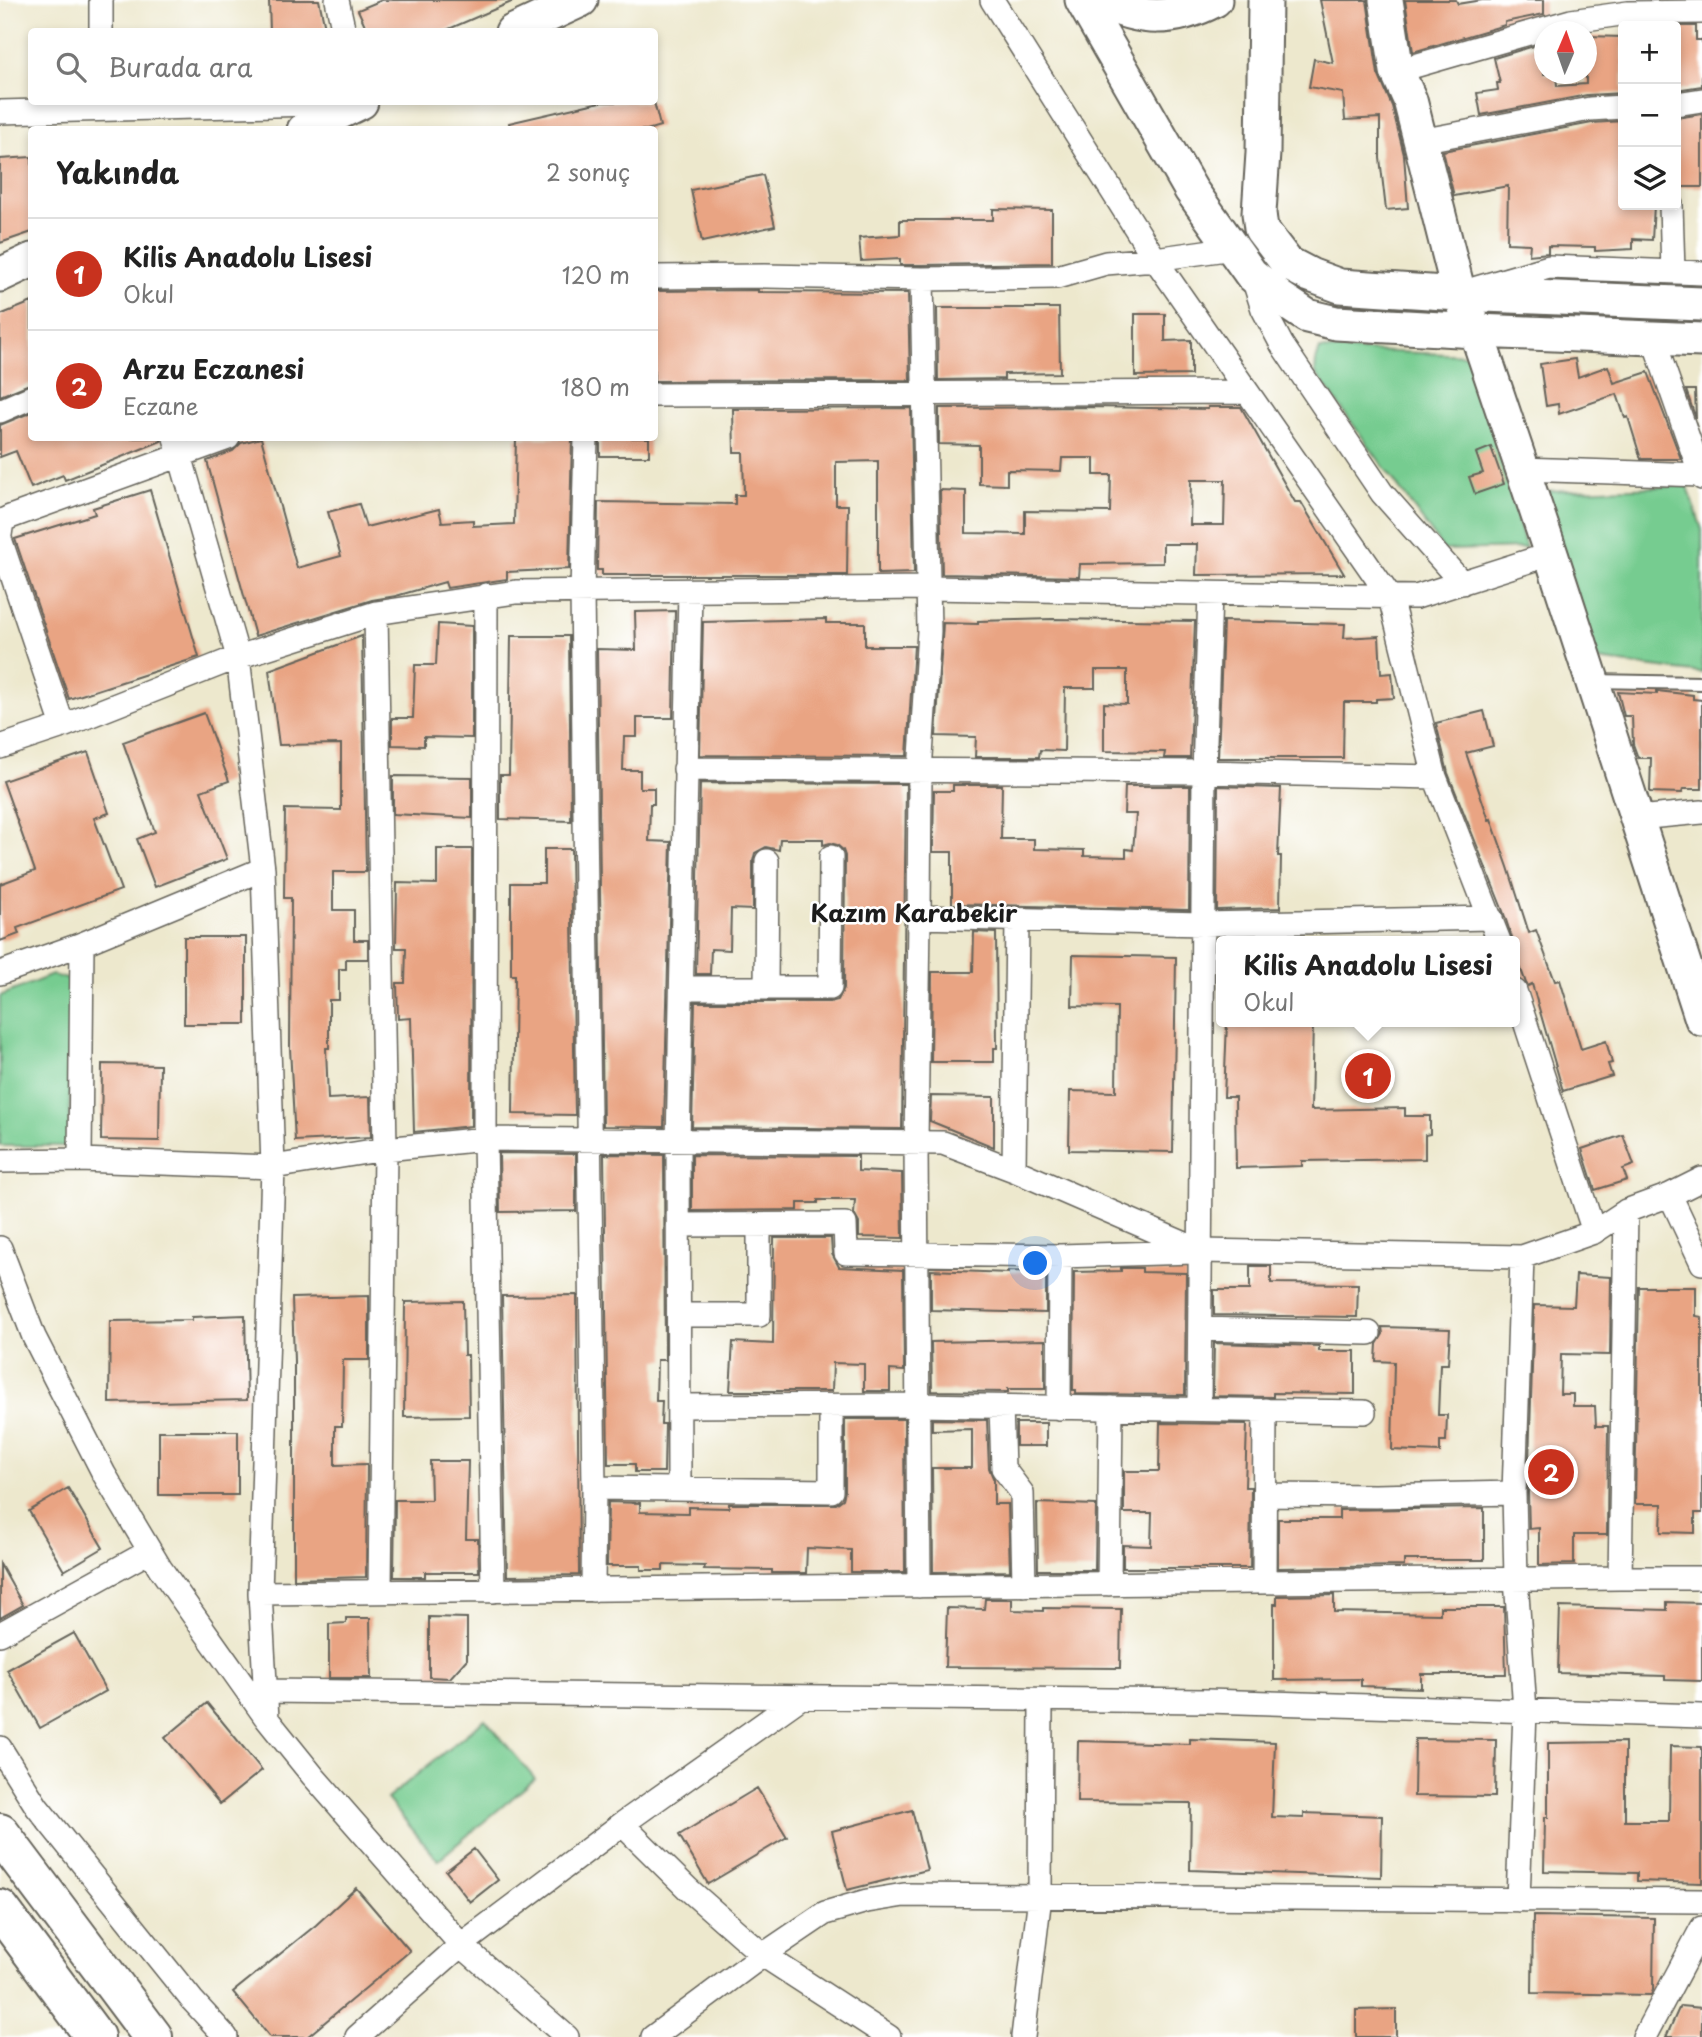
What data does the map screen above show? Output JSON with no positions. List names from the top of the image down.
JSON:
{
  "districts": ["Kazım Karabekir"],
  "north": "top",
  "page": {
    "map_buttons": ["+", "−"],
    "search": "Burada ara",
    "heading": ["Yakında", "2 sonuç"],
    "list": [
      {
        "mark": "1",
        "name": "Kilis Anadolu Lisesi",
        "note": "Okul",
        "value": "120 m"
      },
      {
        "mark": "2",
        "name": "Arzu Eczanesi",
        "note": "Eczane",
        "value": "180 m"
      }
    ],
    "popup": ["Kilis Anadolu Lisesi", "Okul"],
    "pins": ["1", "2"]
  }
}
